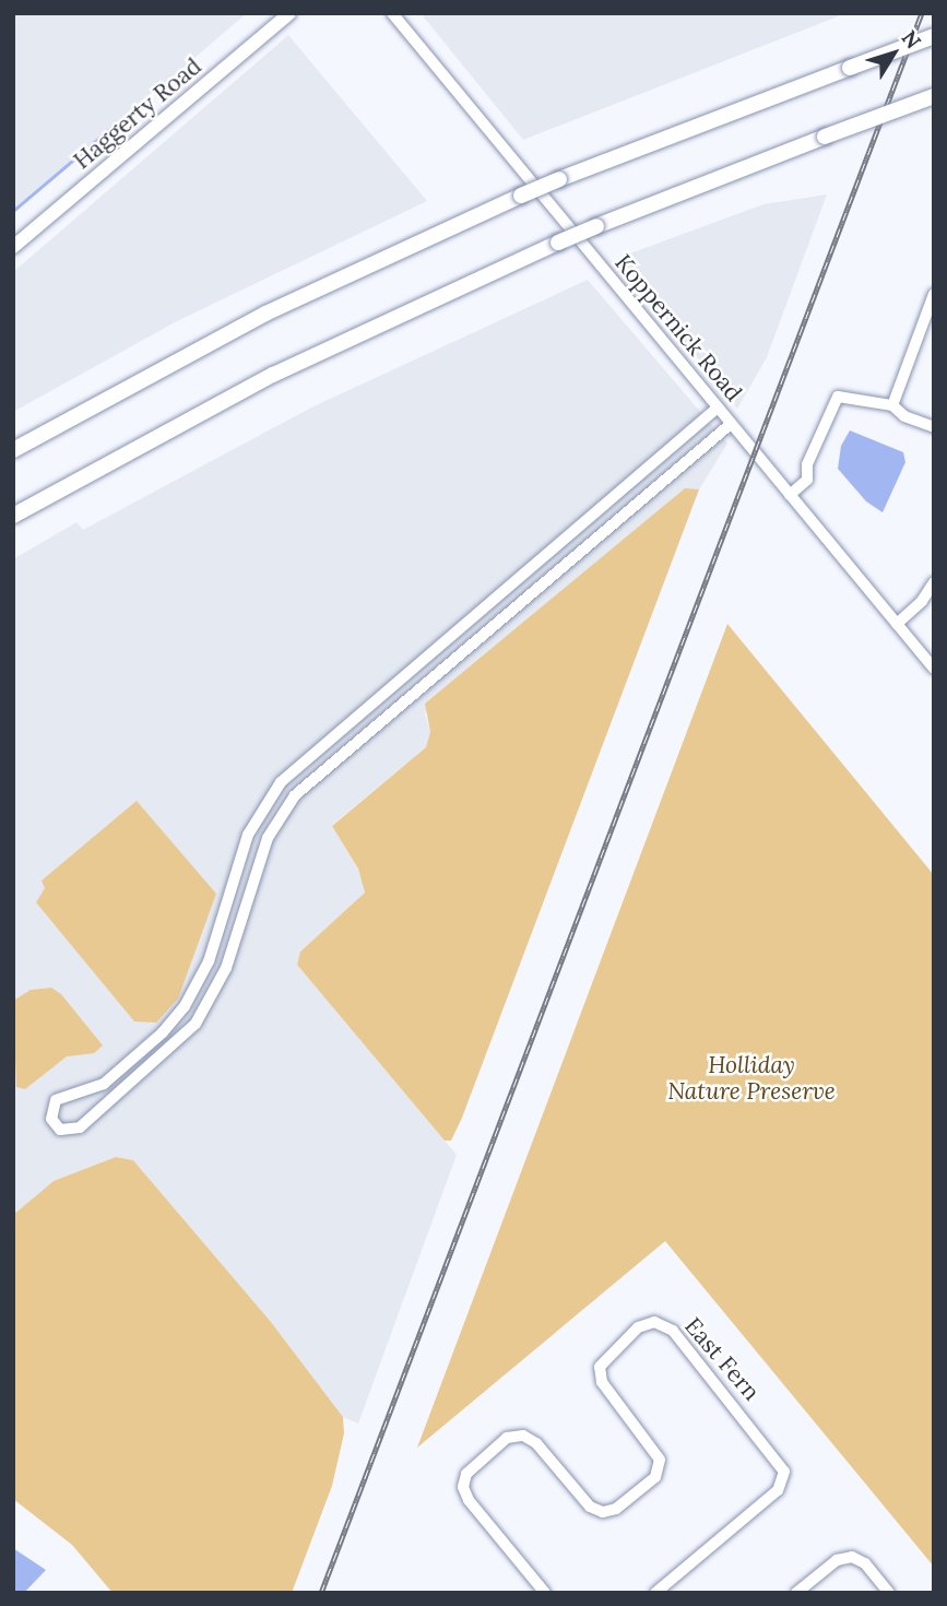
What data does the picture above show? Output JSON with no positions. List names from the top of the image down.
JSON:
{
  "streets": {
    "main road": ["Haggerty Road"],
    "street": ["Koppernick Road", "East Fern"]
  },
  "parks": ["Holliday Nature Preserve"],
  "north": "top right"
}
